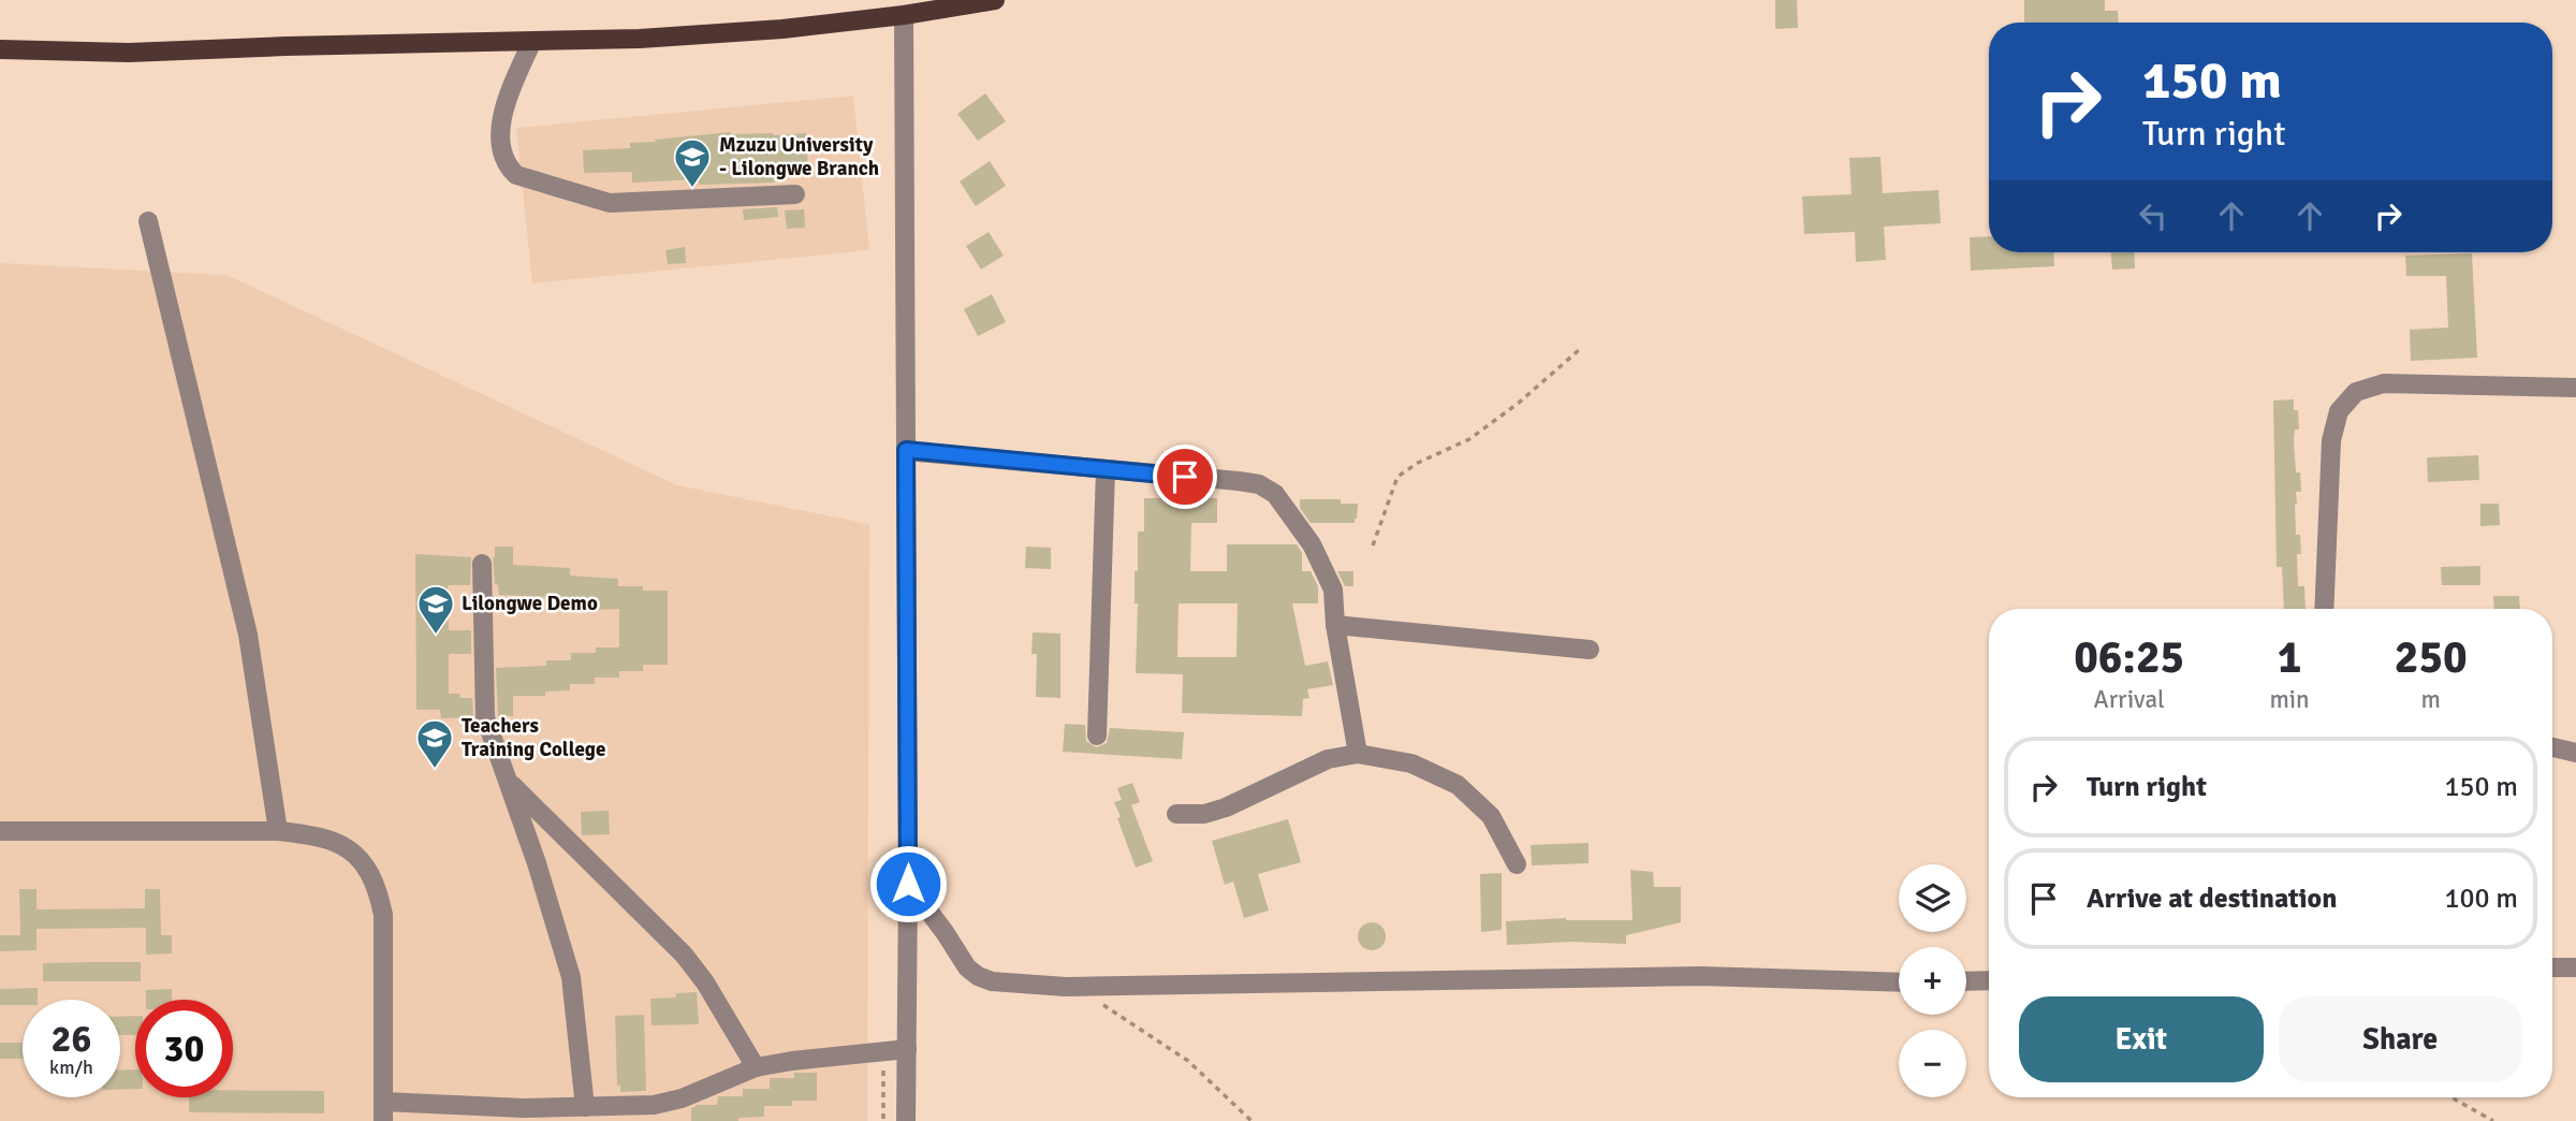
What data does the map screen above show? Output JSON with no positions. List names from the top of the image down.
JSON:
{
  "places": {
    "school or university": ["Mzuzu University - Lilongwe Branch", "Lilongwe Demo", "Teachers Training College"]
  },
  "page": {
    "turn": ["150 m", "Turn right"],
    "eta": [
      "06:25",
      "Arrival",
      "1",
      "min",
      "250",
      "m"
    ],
    "list": [
      {
        "name": "Turn right",
        "value": "150 m"
      },
      {
        "name": "Arrive at destination",
        "value": "100 m"
      }
    ],
    "map_buttons": ["+", "−"],
    "buttons": ["Exit", "Share"],
    "speed": "26 km/h",
    "limit": "30"
  }
}
